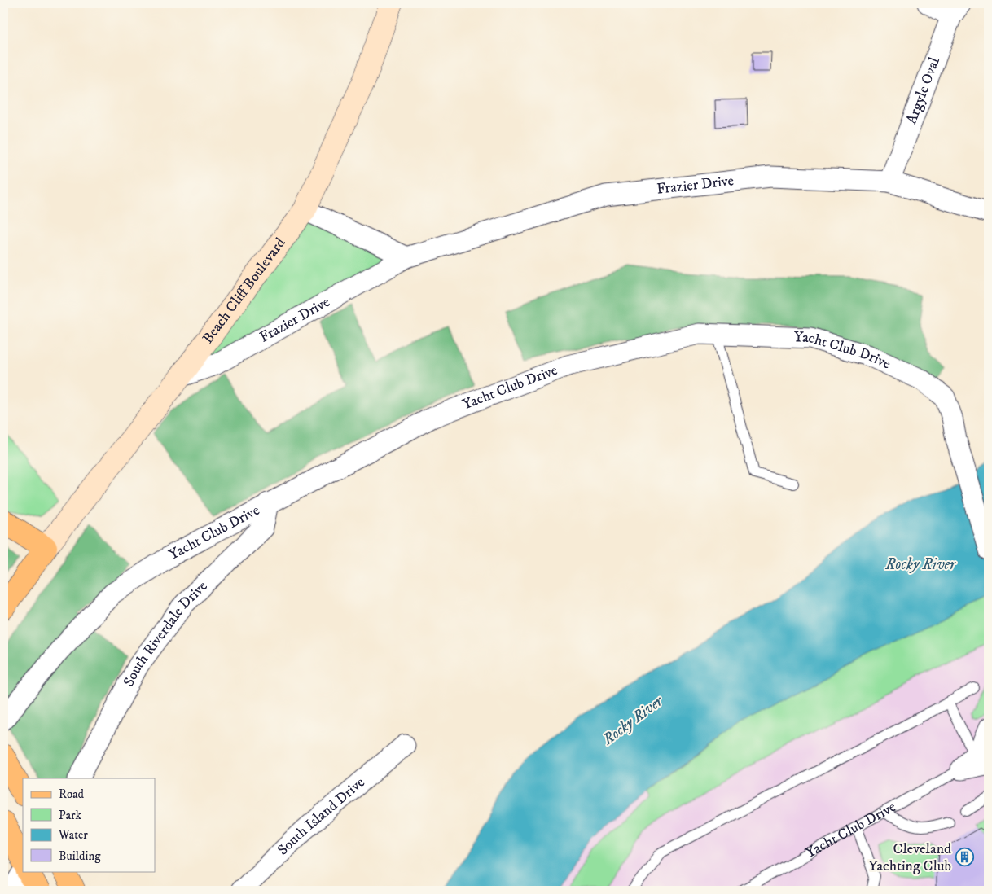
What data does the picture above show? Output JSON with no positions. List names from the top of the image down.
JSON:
{
  "streets": {
    "street": [
      "Argyle Oval",
      "Frazier Drive",
      "Beach Cliff Boulevard",
      "Yacht Club Drive",
      "South Riverdale Drive",
      "South Island Drive"
    ]
  },
  "crossings": [
    ["Argyle Oval", "Frazier Drive"],
    ["Frazier Drive", "Beach Cliff Boulevard"],
    ["Yacht Club Drive", "South Riverdale Drive"]
  ],
  "water": ["Rocky River"],
  "places": {
    "building": ["Cleveland Yachting Club"]
  },
  "legend": [
    "Road",
    "Park",
    "Water",
    "Building"
  ]
}
